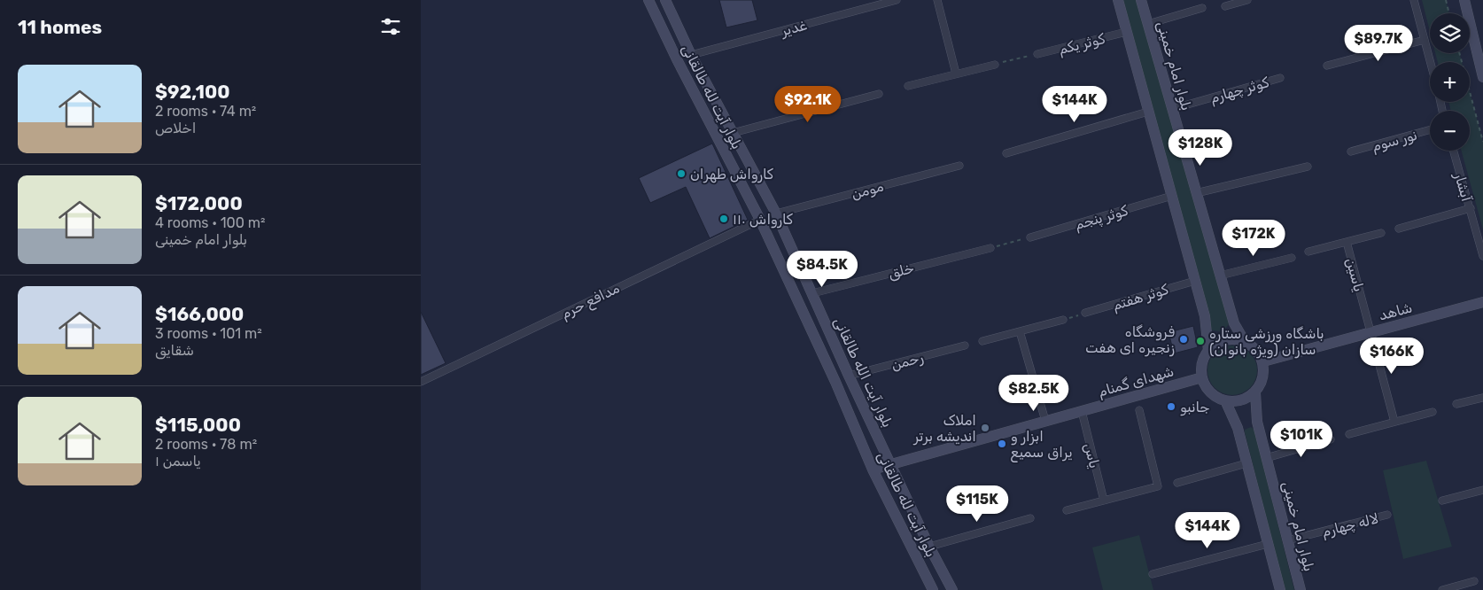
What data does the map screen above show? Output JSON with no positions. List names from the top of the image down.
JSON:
{
  "streets": {
    "street": [
      "غدیر",
      "کوثر یکم",
      "بلوار امام خمینی",
      "کوثر چهارم",
      "بلوار آیت لله طالقانی",
      "نور سوم",
      "آبشار",
      "مومن",
      "کوثر پنجم",
      "خلق",
      "یاسین",
      "کوثر هفتم",
      "مدافع حرم",
      "شاهد",
      "رحمن",
      "بلوار آیت الله طالقانی",
      "شهدای گمنام",
      "یاس",
      "لاله چهارم"
    ]
  },
  "crossings": [
    ["غدیر", "بلوار آیت الله طالقانی"],
    ["بلوار امام خمینی", "کوثر چهارم"],
    ["بلوار امام خمینی", "شاهد"],
    ["بلوار امام خمینی", "شهدای گمنام"],
    ["بلوار امام خمینی", "لاله چهارم"],
    ["بلوار آیت لله طالقانی", "مدافع حرم"],
    ["بلوار آیت لله طالقانی", "شهدای گمنام"],
    ["مومن", "بلوار آیت الله طالقانی"],
    ["خلق", "بلوار آیت الله طالقانی"],
    ["یاسین", "شاهد"],
    ["شاهد", "شهدای گمنام"],
    ["رحمن", "بلوار آیت الله طالقانی"],
    ["بلوار آیت الله طالقانی", "شهدای گمنام"],
    ["شهدای گمنام", "یاس"]
  ],
  "places": [
    "کارواش طهران",
    "کارواش ۱۱۰",
    "فروشگاه زنجیره ای هفت",
    "باشگاه ورزشی ستاره سازان (ویژه بانوان)",
    "جانبو",
    "املاک اندیشه برتر",
    "ابزار و يراق سميع"
  ],
  "page": {
    "heading": "11 homes",
    "map_buttons": ["+", "−"],
    "price": [
      "$89.7K",
      "$92.1K",
      "$144K",
      "$128K",
      "$172K",
      "$84.5K",
      "$166K",
      "$82.5K",
      "$101K",
      "$115K",
      "$144K"
    ],
    "list": [
      {
        "name": "$92,100",
        "note": "2 rooms · 74 m² · اخلاص"
      },
      {
        "name": "$172,000",
        "note": "4 rooms · 100 m² · بلوار امام خمینی"
      },
      {
        "name": "$166,000",
        "note": "3 rooms · 101 m² · شقایق"
      },
      {
        "name": "$115,000",
        "note": "2 rooms · 78 m² · یاسمن ۱"
      }
    ]
  }
}
